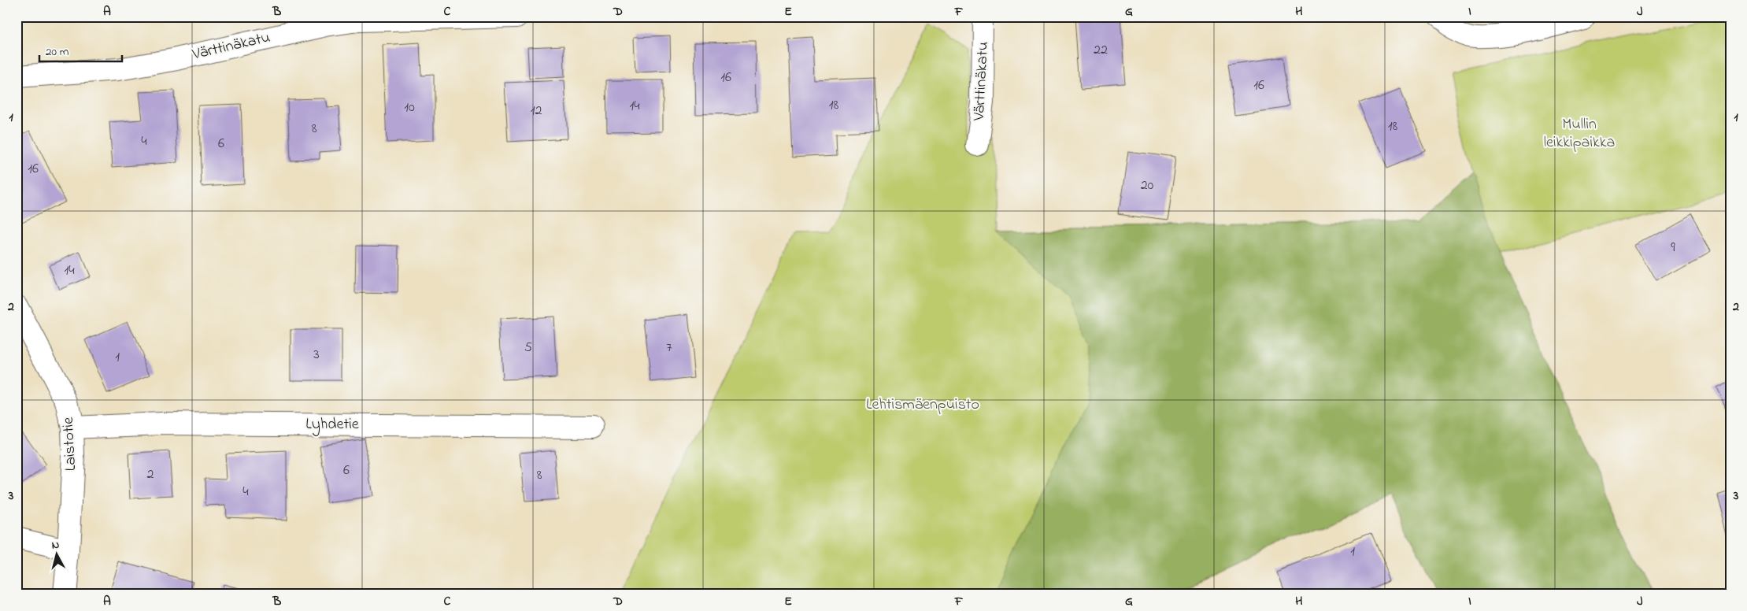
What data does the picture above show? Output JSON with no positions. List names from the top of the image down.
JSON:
{
  "streets": {
    "street": ["Värttinäkatu", "Lyhdetie", "Laistotie"]
  },
  "crossings": [
    ["Lyhdetie", "Laistotie"]
  ],
  "parks": ["Mullin leikkipaikka", "Lehtismäenpuisto"],
  "house_numbers": [
    "22",
    "16",
    "16",
    "18",
    "14",
    "10",
    "12",
    "18",
    "8",
    "4",
    "6",
    "16",
    "20",
    "9",
    "14",
    "5",
    "7",
    "3",
    "1",
    "6",
    "2",
    "8",
    "4",
    "1"
  ],
  "scale_bar": "20 m",
  "north": "top",
  "grid": {
    "columns": [
      "A",
      "B",
      "C",
      "D",
      "E",
      "F",
      "G",
      "H",
      "I",
      "J"
    ],
    "rows": ["1", "2", "3"]
  }
}
